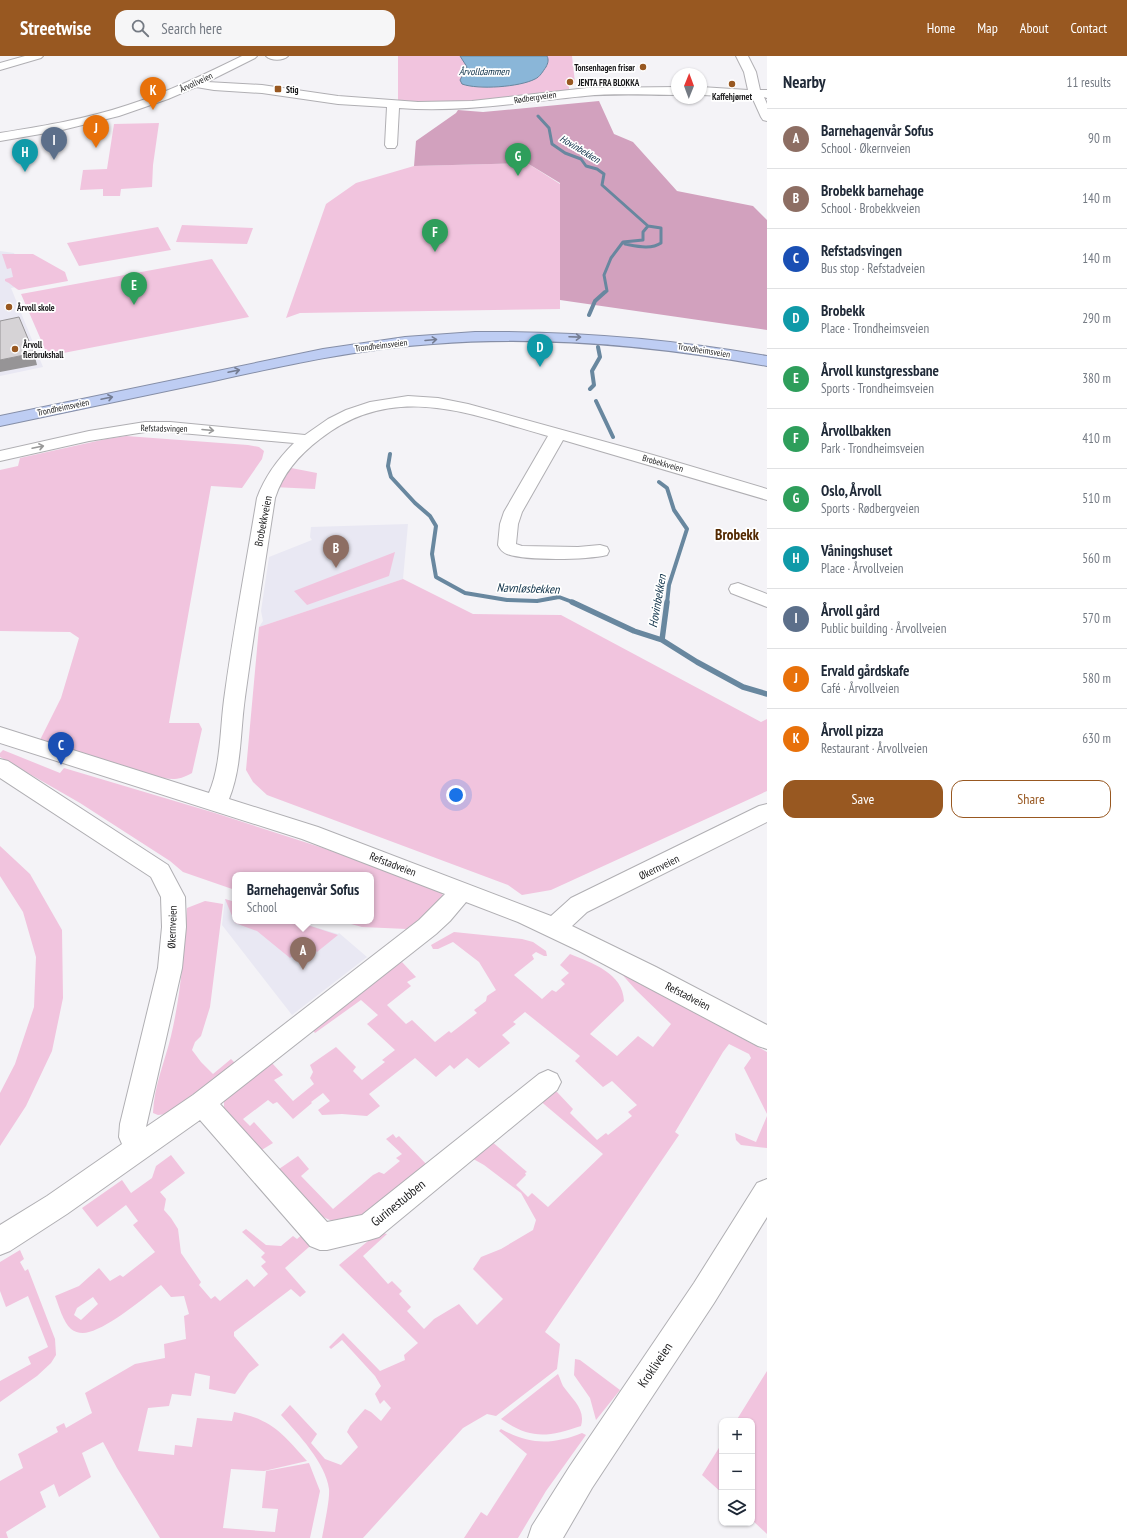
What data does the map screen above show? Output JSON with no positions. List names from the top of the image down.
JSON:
{
  "streets": {
    "highway": ["Trondheimsveien"],
    "street": [
      "Årvollveien",
      "Rødbergveien",
      "Refstadsvingen",
      "Brobekkveien",
      "Refstadveien",
      "Økernveien",
      "Gurinestubben",
      "Krokliveien"
    ]
  },
  "crossings": [
    ["Årvollveien", "Rødbergveien"],
    ["Refstadsvingen", "Brobekkveien"],
    ["Brobekkveien", "Refstadveien"],
    ["Refstadveien", "Økernveien"]
  ],
  "one_way": ["Refstadsvingen"],
  "districts": ["Brobekk"],
  "water": ["Årvolldammen", "Hovinbekken", "Navnløsbekken"],
  "places": {
    "other": [
      "Tonsenhagen frisør",
      "JENTA FRA BLOKKA",
      "Kaffehjørnet",
      "Årvoll skole",
      "Årvoll flerbrukshall"
    ],
    "transit": ["Stig"]
  },
  "north": "top",
  "page": {
    "header": "Streetwise",
    "search": "Search here",
    "nav": [
      "Home",
      "Map",
      "About",
      "Contact"
    ],
    "heading": ["Nearby", "11 results"],
    "pins": [
      "K",
      "J",
      "I",
      "H",
      "G",
      "F",
      "E",
      "D",
      "B",
      "C",
      "A"
    ],
    "list": [
      {
        "mark": "A",
        "name": "Barnehagenvår Sofus",
        "note": "School · Økernveien",
        "value": "90 m"
      },
      {
        "mark": "B",
        "name": "Brobekk barnehage",
        "note": "School · Brobekkveien",
        "value": "140 m"
      },
      {
        "mark": "C",
        "name": "Refstadsvingen",
        "note": "Bus stop · Refstadveien",
        "value": "140 m"
      },
      {
        "mark": "D",
        "name": "Brobekk",
        "note": "Place · Trondheimsveien",
        "value": "290 m"
      },
      {
        "mark": "E",
        "name": "Årvoll kunstgressbane",
        "note": "Sports · Trondheimsveien",
        "value": "380 m"
      },
      {
        "mark": "F",
        "name": "Årvollbakken",
        "note": "Park · Trondheimsveien",
        "value": "410 m"
      },
      {
        "mark": "G",
        "name": "Oslo, Årvoll",
        "note": "Sports · Rødbergveien",
        "value": "510 m"
      },
      {
        "mark": "H",
        "name": "Våningshuset",
        "note": "Place · Årvollveien",
        "value": "560 m"
      },
      {
        "mark": "I",
        "name": "Årvoll gård",
        "note": "Public building · Årvollveien",
        "value": "570 m"
      },
      {
        "mark": "J",
        "name": "Ervald gårdskafe",
        "note": "Café · Årvollveien",
        "value": "580 m"
      },
      {
        "mark": "K",
        "name": "Årvoll pizza",
        "note": "Restaurant · Årvollveien",
        "value": "630 m"
      }
    ],
    "buttons": ["Save", "Share"],
    "popup": ["Barnehagenvår Sofus", "School"],
    "map_buttons": ["+", "−"]
  }
}
